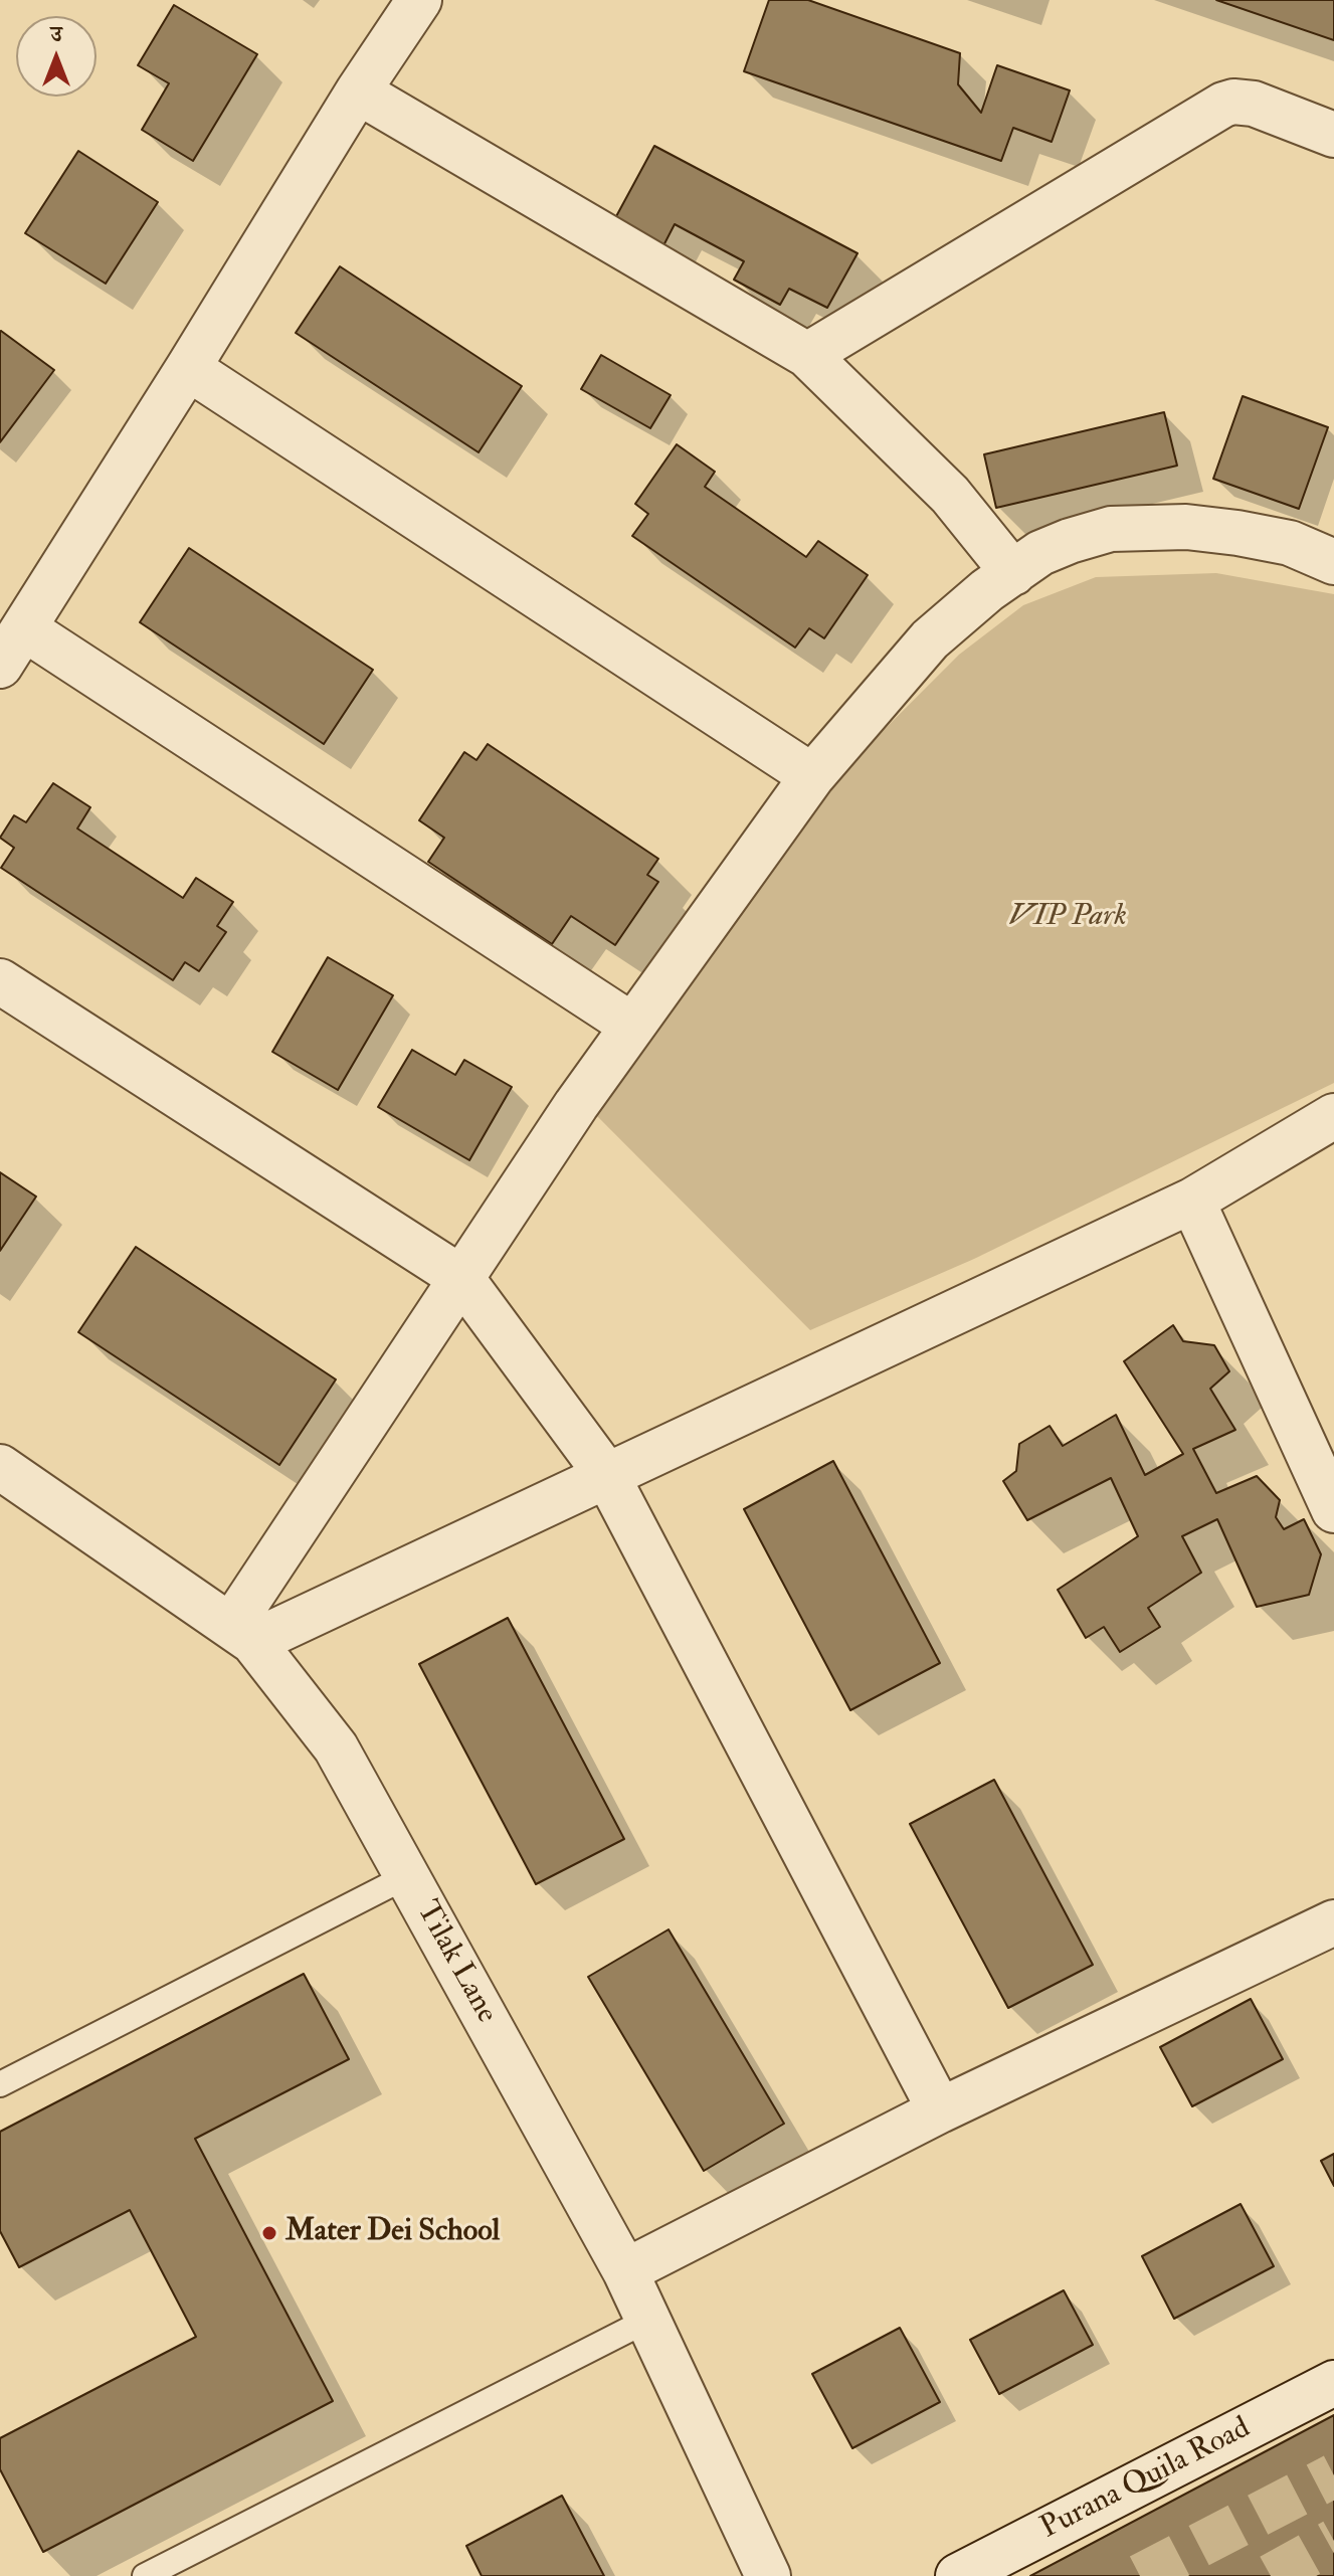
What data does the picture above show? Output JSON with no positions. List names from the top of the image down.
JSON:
{
  "streets": {
    "street": ["Tilak Lane", "Purana Quila Road"]
  },
  "parks": ["VIP Park"],
  "places": ["Mater Dei School"],
  "north": "top"
}
